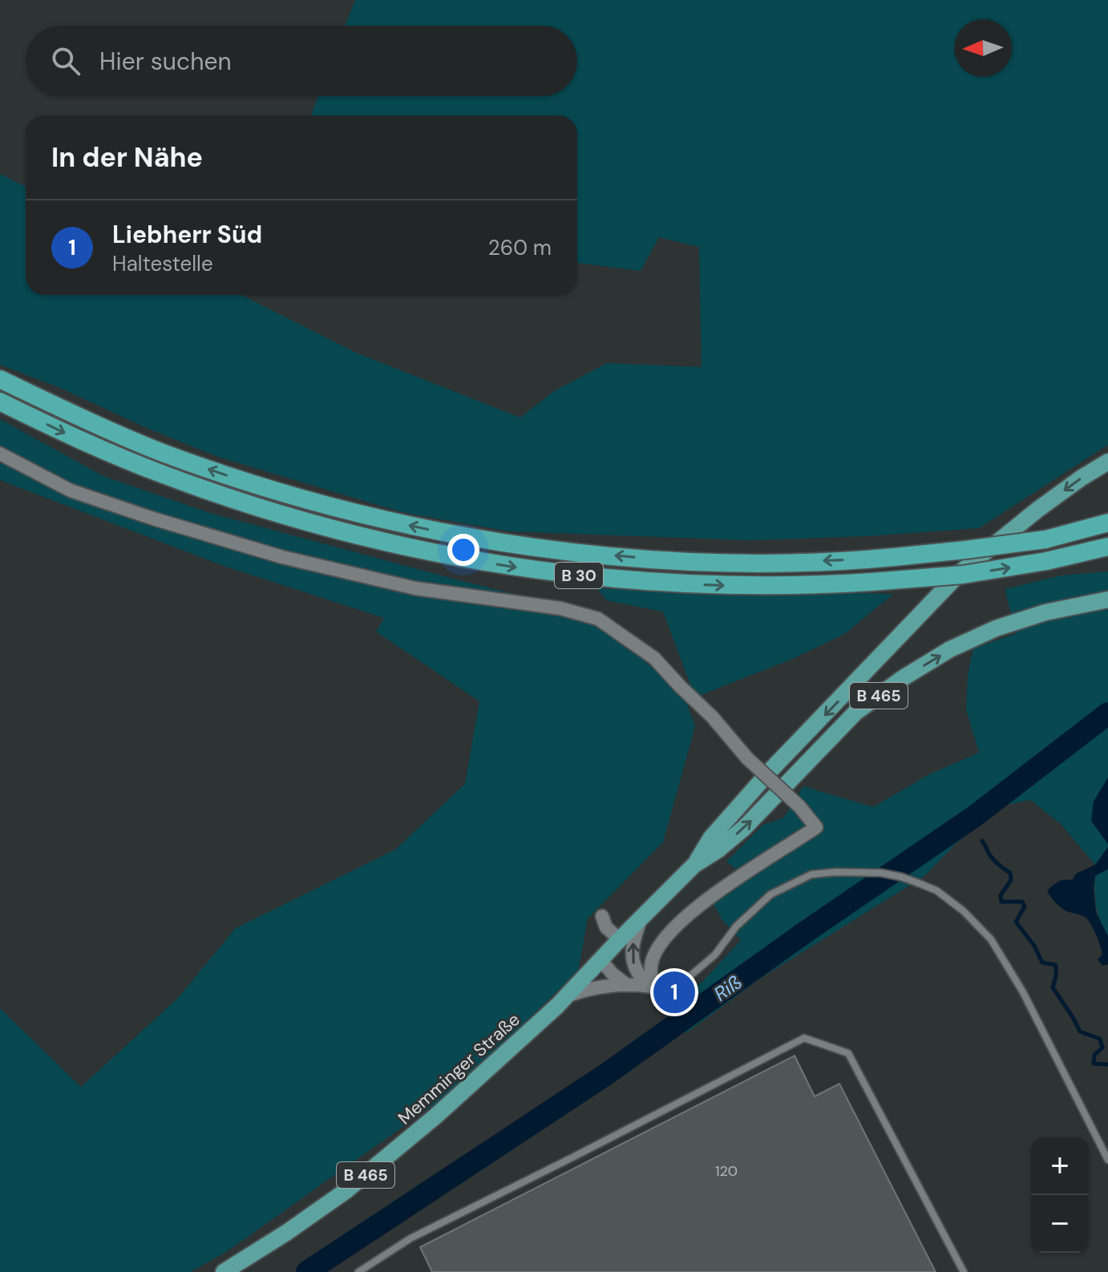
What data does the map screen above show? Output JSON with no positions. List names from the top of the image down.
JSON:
{
  "streets": {
    "highway": ["B 30"],
    "main road": ["B 465", "Memminger Straße"]
  },
  "crossings": [
    ["B 465", "Memminger Straße"]
  ],
  "water": ["Riß"],
  "house_numbers": ["120"],
  "north": "left",
  "page": {
    "search": "Hier suchen",
    "heading": "In der Nähe",
    "list": [
      {
        "mark": "1",
        "name": "Liebherr Süd",
        "note": "Haltestelle",
        "value": "260 m"
      }
    ],
    "pins": "1",
    "map_buttons": ["+", "−"]
  }
}
